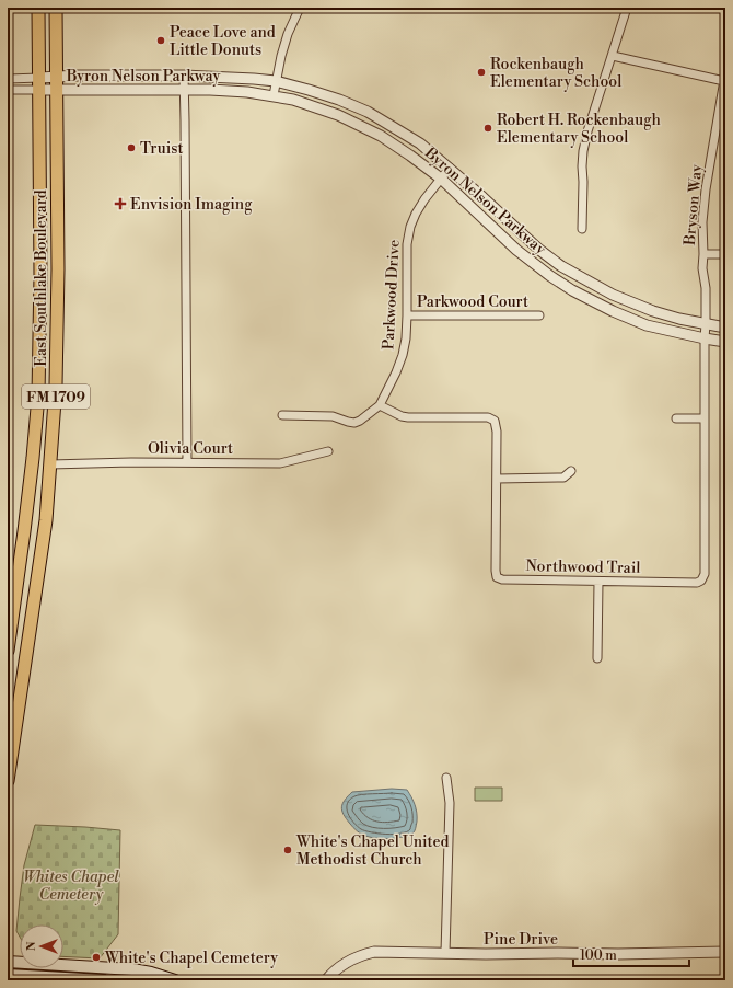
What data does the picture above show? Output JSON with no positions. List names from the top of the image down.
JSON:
{
  "streets": {
    "main road": ["East Southlake Boulevard", "FM 1709"],
    "street": [
      "Byron Nelson Parkway",
      "Bryson Way",
      "Parkwood Drive",
      "Parkwood Court",
      "Olivia Court",
      "Northwood Trail",
      "Pine Drive"
    ]
  },
  "crossings": [
    ["Byron Nelson Parkway", "Bryson Way"],
    ["Byron Nelson Parkway", "East Southlake Boulevard"],
    ["Byron Nelson Parkway", "Parkwood Drive"],
    ["Byron Nelson Parkway", "Northwood Trail"],
    ["Bryson Way", "Northwood Trail"],
    ["East Southlake Boulevard", "Olivia Court"],
    ["Parkwood Drive", "Parkwood Court"],
    ["Parkwood Drive", "Northwood Trail"]
  ],
  "parks": ["Whites Chapel Cemetery"],
  "places": {
    "other": [
      "Peace Love and Little Donuts",
      "Rockenbaugh Elementary School",
      "Robert H. Rockenbaugh Elementary School",
      "Truist",
      "White's Chapel United Methodist Church",
      "White's Chapel Cemetery"
    ],
    "health": ["Envision Imaging"]
  },
  "scale_bar": "100 m",
  "north": "left"
}
